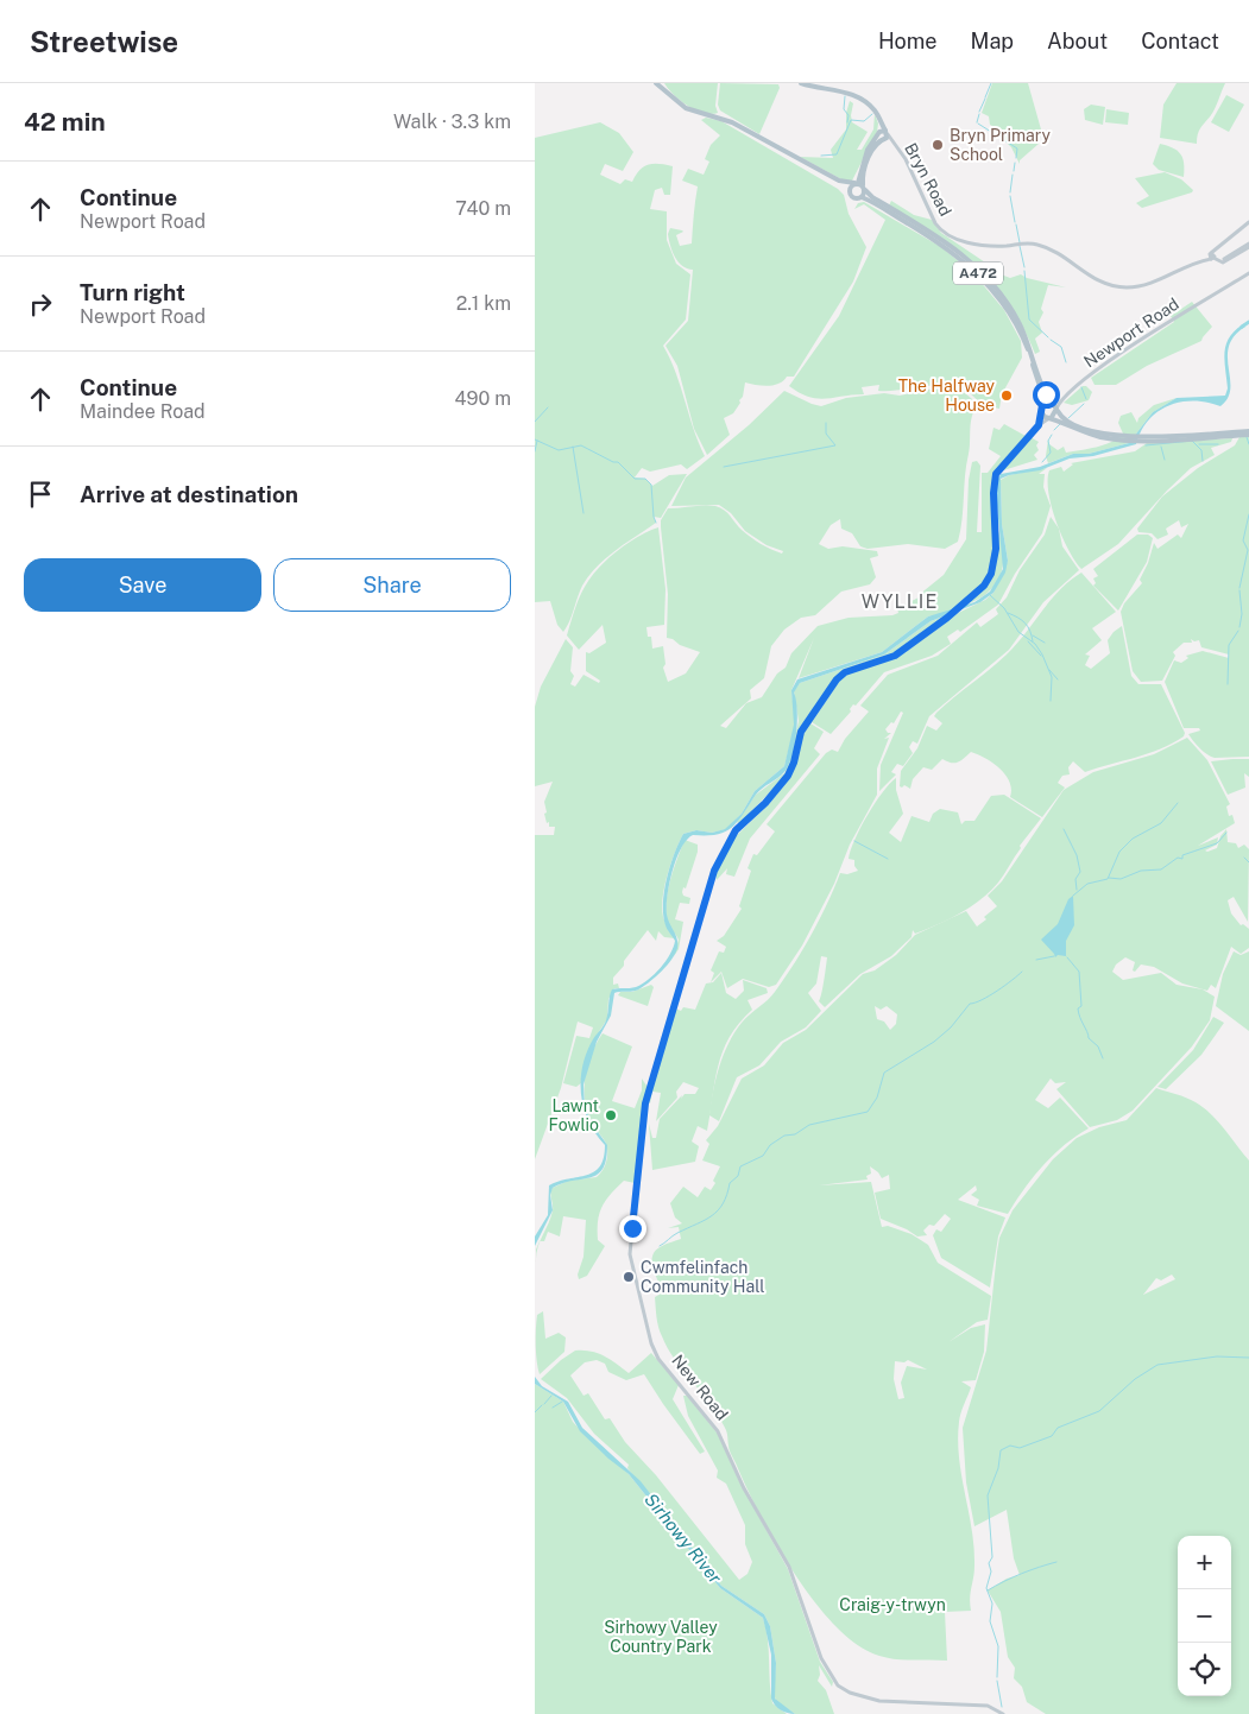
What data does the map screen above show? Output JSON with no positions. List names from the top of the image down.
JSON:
{
  "streets": {
    "main road": [
      "Bryn Road",
      "A472",
      "Newport Road",
      "New Road"
    ]
  },
  "crossings": [
    ["A472", "Newport Road"]
  ],
  "districts": ["WYLLIE"],
  "water": ["Sirhowy River"],
  "parks": ["Craig-y-trwyn", "Sirhowy Valley Country Park"],
  "places": [
    "Bryn Primary School",
    "The Halfway House",
    "Lawnt Fowlio",
    "Cwmfelinfach Community Hall"
  ],
  "page": {
    "header": "Streetwise",
    "nav": [
      "Home",
      "Map",
      "About",
      "Contact"
    ],
    "heading": ["42 min", "Walk · 3.3 km"],
    "list": [
      ["Continue", "Newport Road", "740 m"],
      ["Turn right", "Newport Road", "2.1 km"],
      ["Continue", "Maindee Road", "490 m"],
      "Arrive at destination"
    ],
    "buttons": ["Save", "Share"],
    "map_buttons": ["+", "−"]
  }
}
